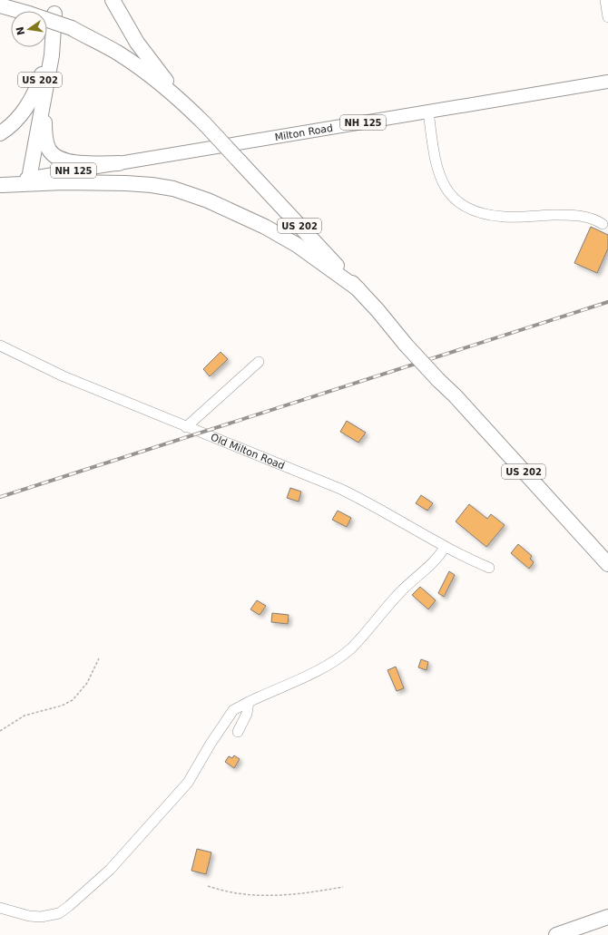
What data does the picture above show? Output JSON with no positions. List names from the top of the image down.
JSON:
{
  "streets": {
    "highway": ["US 202"],
    "main road": ["NH 125", "Milton Road"],
    "street": ["Old Milton Road"]
  },
  "north": "left"
}
